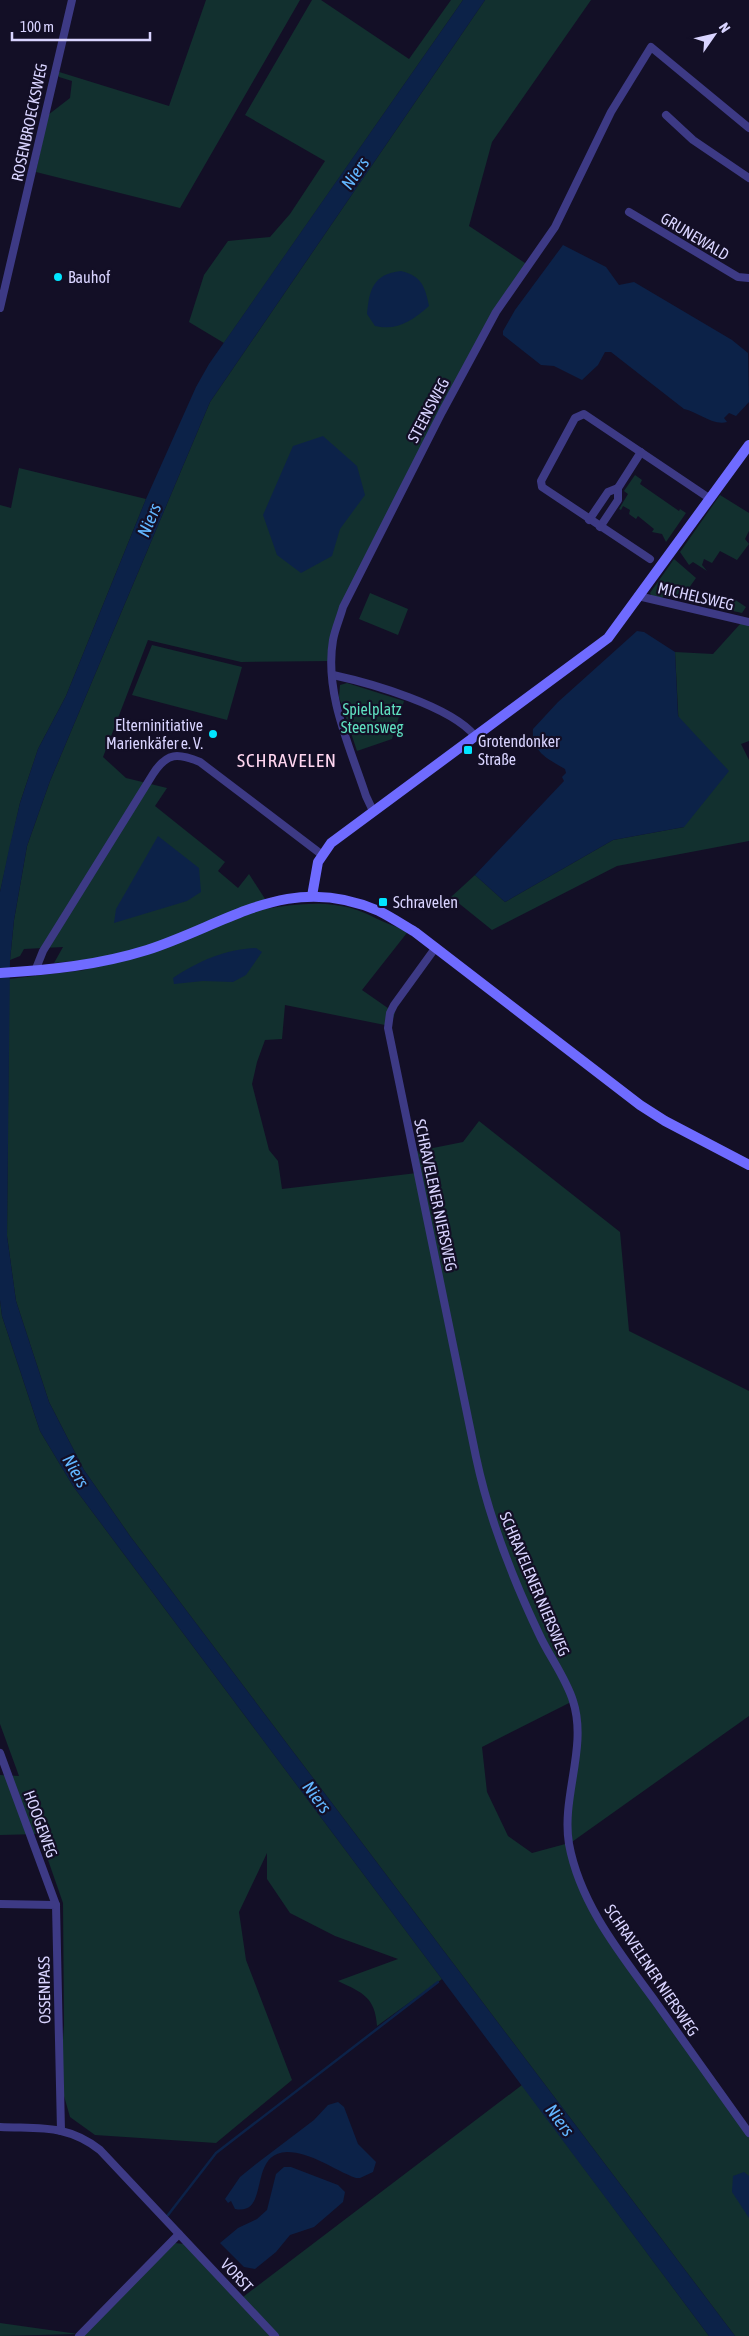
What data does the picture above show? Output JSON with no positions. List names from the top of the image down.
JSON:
{
  "streets": {
    "street": [
      "ROSENBROECKSWEG",
      "GRUNEWALD",
      "STEENSWEG",
      "MICHELSWEG",
      "SCHRAVELENER NIERSWEG",
      "HOOGEWEG",
      "OSSENPASS",
      "VORST"
    ]
  },
  "crossings": [
    ["HOOGEWEG", "OSSENPASS"]
  ],
  "districts": ["SCHRAVELEN"],
  "water": ["Niers"],
  "parks": ["Spielplatz Steensweg"],
  "places": {
    "other": ["Bauhof", "Elterninitiative Marienkäfer e. V."],
    "transit": ["Grotendonker Straße", "Schravelen"]
  },
  "scale_bar": "100 m",
  "north": "top right"
}
